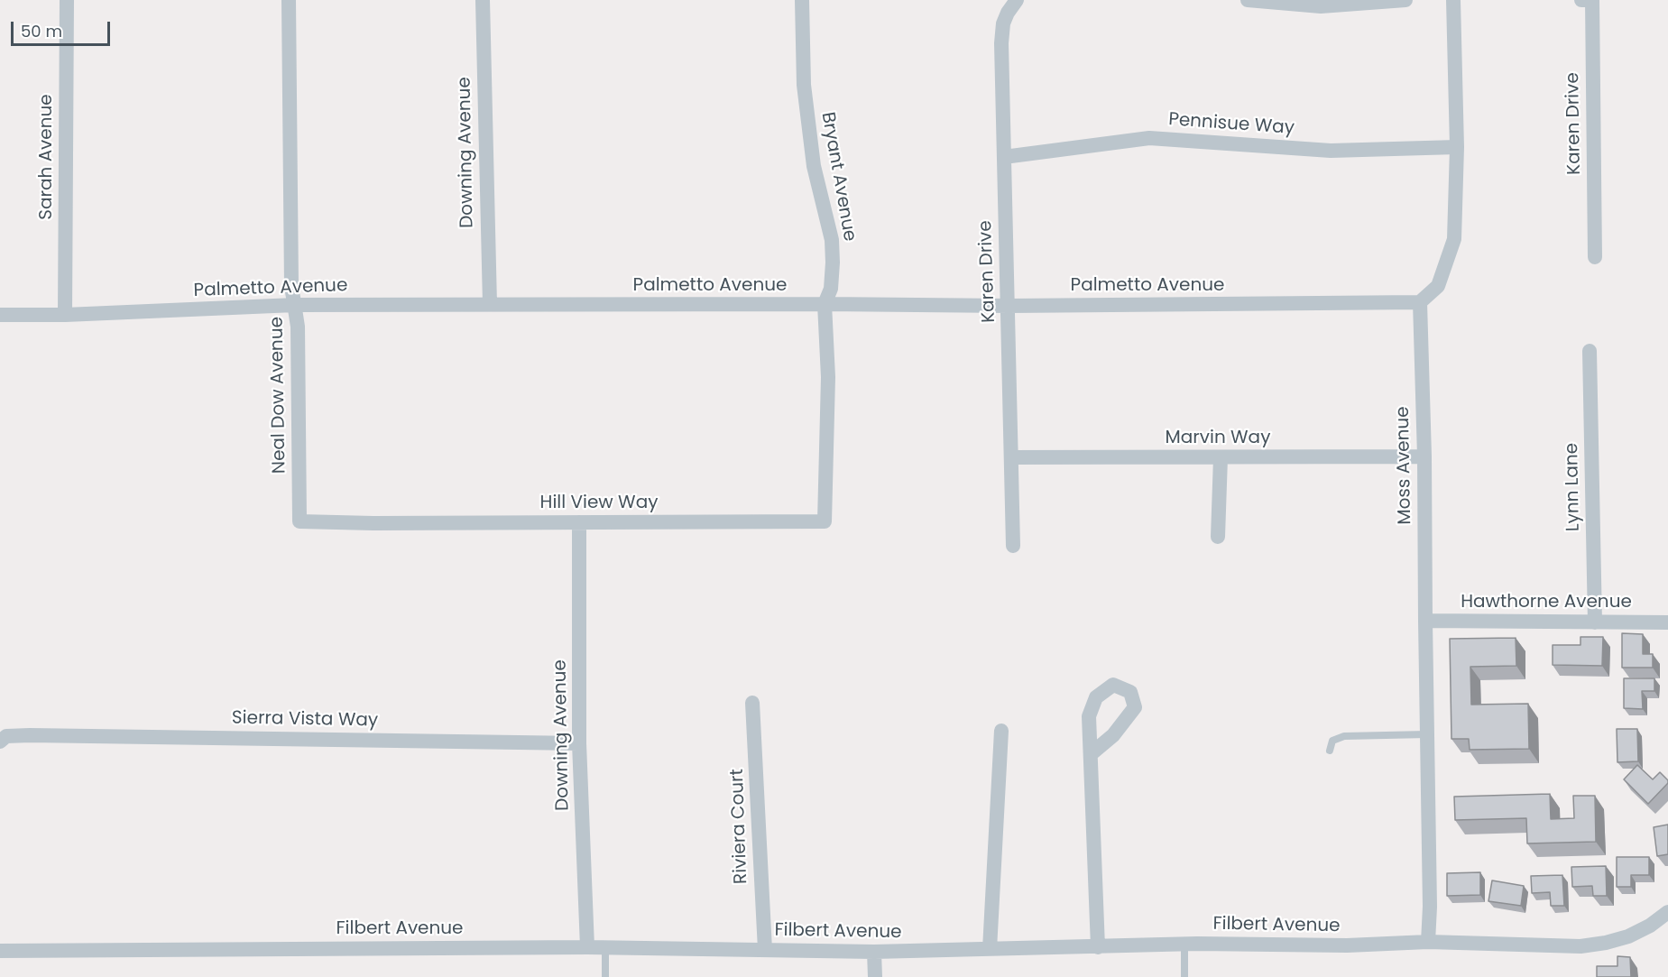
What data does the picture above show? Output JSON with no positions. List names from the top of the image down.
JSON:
{
  "streets": {
    "street": [
      "Karen Drive",
      "Pennisue Way",
      "Downing Avenue",
      "Sarah Avenue",
      "Bryant Avenue",
      "Palmetto Avenue",
      "Neal Dow Avenue",
      "Marvin Way",
      "Moss Avenue",
      "Lynn Lane",
      "Hill View Way",
      "Hawthorne Avenue",
      "Sierra Vista Way",
      "Riviera Court",
      "Filbert Avenue"
    ]
  },
  "crossings": [
    ["Karen Drive", "Pennisue Way"],
    ["Karen Drive", "Palmetto Avenue"],
    ["Karen Drive", "Marvin Way"],
    ["Downing Avenue", "Palmetto Avenue"],
    ["Downing Avenue", "Hill View Way"],
    ["Downing Avenue", "Sierra Vista Way"],
    ["Downing Avenue", "Filbert Avenue"],
    ["Sarah Avenue", "Palmetto Avenue"],
    ["Bryant Avenue", "Palmetto Avenue"],
    ["Bryant Avenue", "Hill View Way"],
    ["Palmetto Avenue", "Neal Dow Avenue"],
    ["Palmetto Avenue", "Moss Avenue"],
    ["Neal Dow Avenue", "Hill View Way"],
    ["Marvin Way", "Moss Avenue"],
    ["Moss Avenue", "Hawthorne Avenue"],
    ["Moss Avenue", "Filbert Avenue"],
    ["Lynn Lane", "Hawthorne Avenue"],
    ["Riviera Court", "Filbert Avenue"]
  ],
  "scale_bar": "50 m"
}
